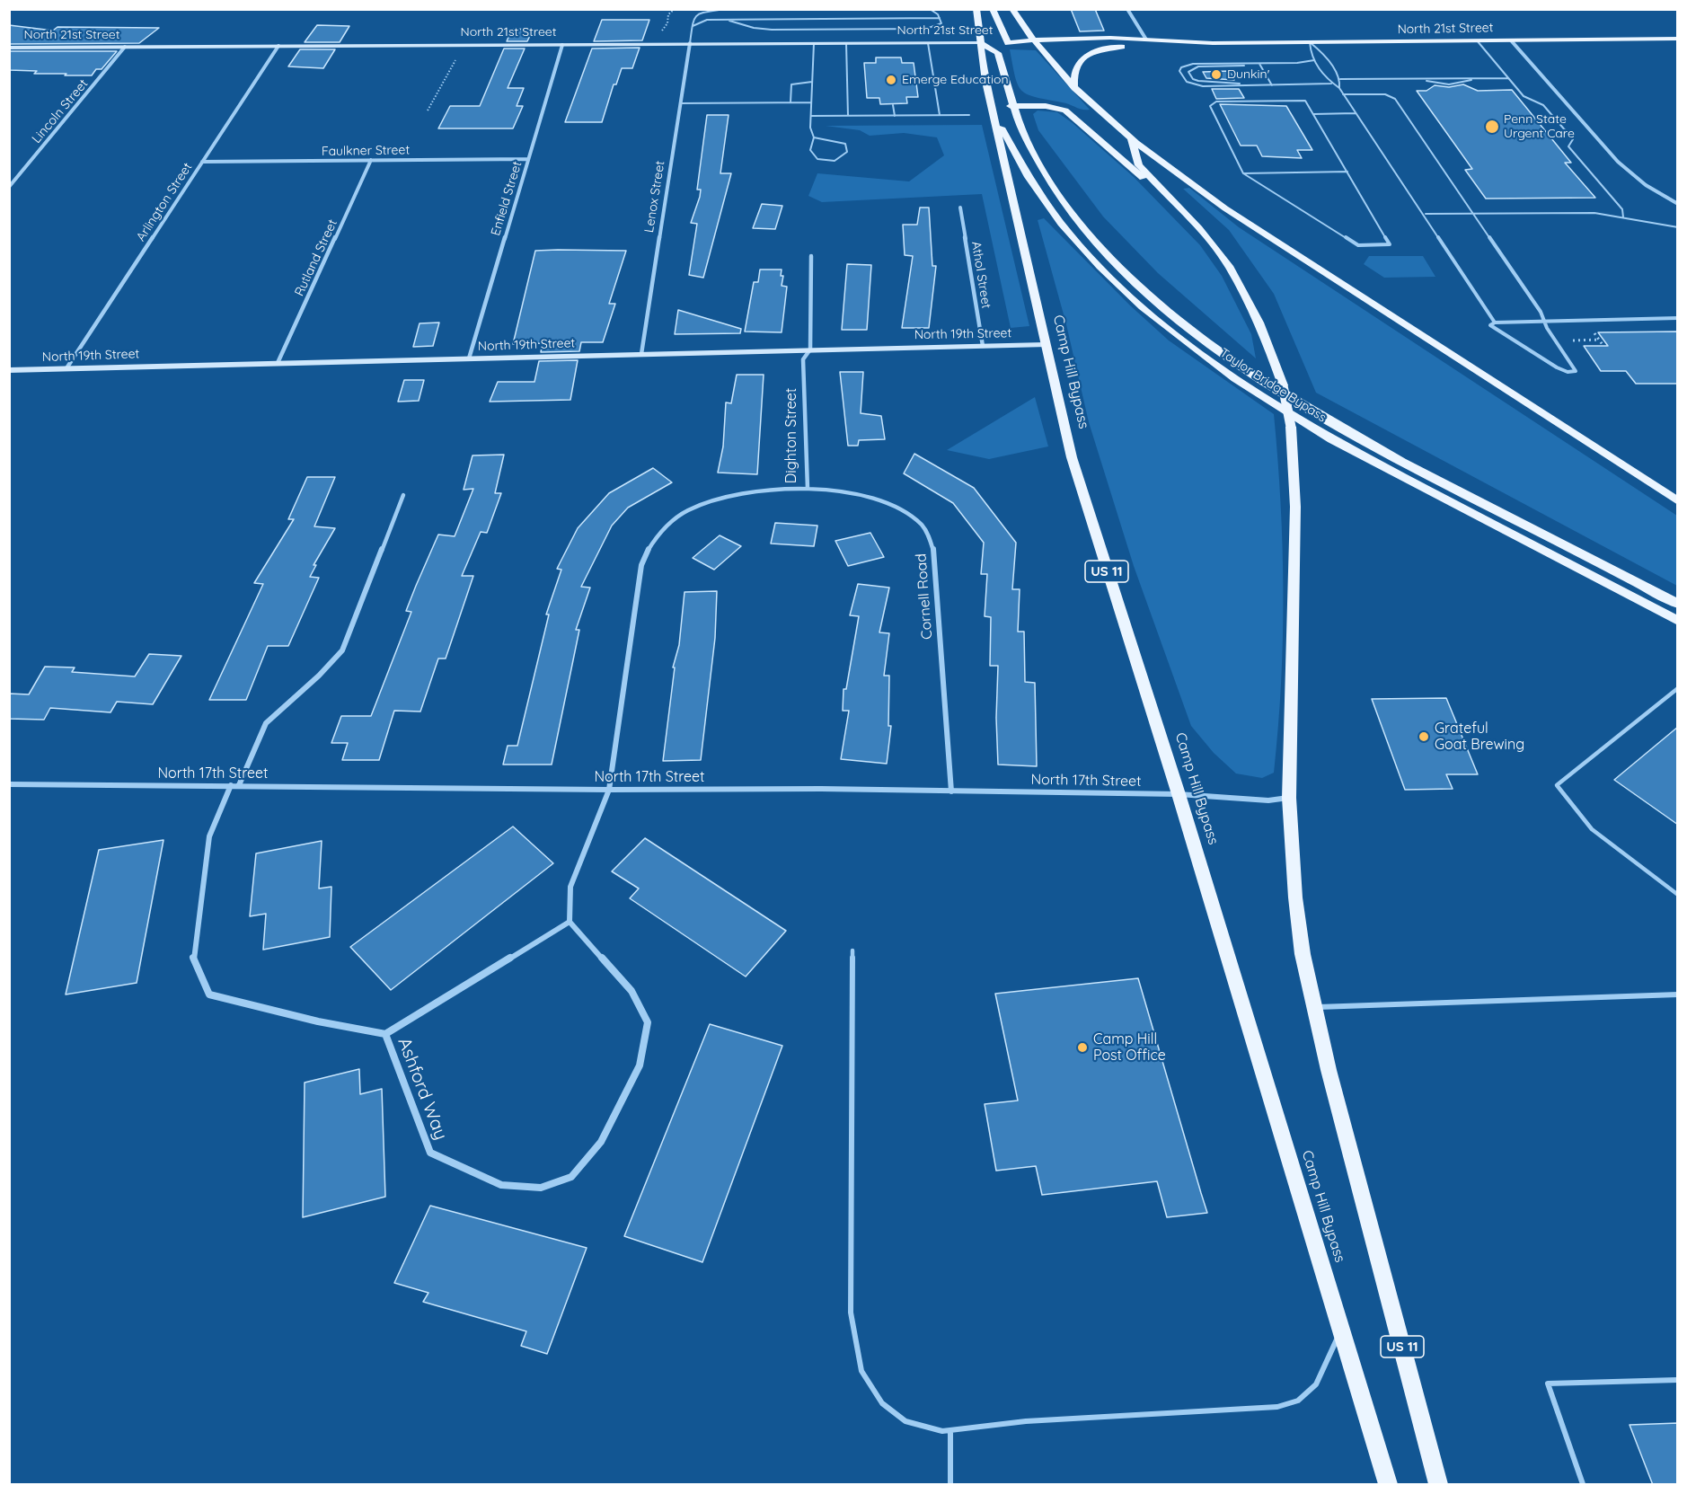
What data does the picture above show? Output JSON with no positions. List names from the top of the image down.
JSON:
{
  "streets": {
    "main road": [
      "North 21st Street",
      "North 19th Street",
      "Camp Hill Bypass",
      "Taylor Bridge Bypass",
      "US 11"
    ],
    "street": [
      "Lincoln Street",
      "Faulkner Street",
      "Lenox Street",
      "Enfield Street",
      "Arlington Street",
      "Rutland Street",
      "Athol Street",
      "Dighton Street",
      "Cornell Road",
      "North 17th Street",
      "Ashford Way"
    ]
  },
  "crossings": [
    ["North 21st Street", "Lincoln Street"],
    ["North 21st Street", "Lenox Street"],
    ["North 21st Street", "Enfield Street"],
    ["North 21st Street", "Arlington Street"],
    ["North 21st Street", "Taylor Bridge Bypass"],
    ["North 21st Street", "US 11"],
    ["Faulkner Street", "Enfield Street"],
    ["Faulkner Street", "Arlington Street"],
    ["Faulkner Street", "Rutland Street"],
    ["Lenox Street", "North 19th Street"],
    ["Enfield Street", "North 19th Street"],
    ["Arlington Street", "North 19th Street"],
    ["Rutland Street", "North 19th Street"],
    ["Athol Street", "North 19th Street"],
    ["North 19th Street", "Camp Hill Bypass"],
    ["North 19th Street", "Dighton Street"],
    ["Camp Hill Bypass", "Taylor Bridge Bypass"],
    ["Camp Hill Bypass", "North 17th Street"],
    ["Taylor Bridge Bypass", "US 11"],
    ["Dighton Street", "Cornell Road"],
    ["Dighton Street", "North 17th Street"],
    ["US 11", "North 17th Street"],
    ["Cornell Road", "North 17th Street"],
    ["North 17th Street", "Ashford Way"]
  ],
  "places": [
    "Dunkin'",
    "Emerge Education",
    "Penn State Urgent Care",
    "Grateful Goat Brewing",
    "Camp Hill Post Office"
  ]
}
